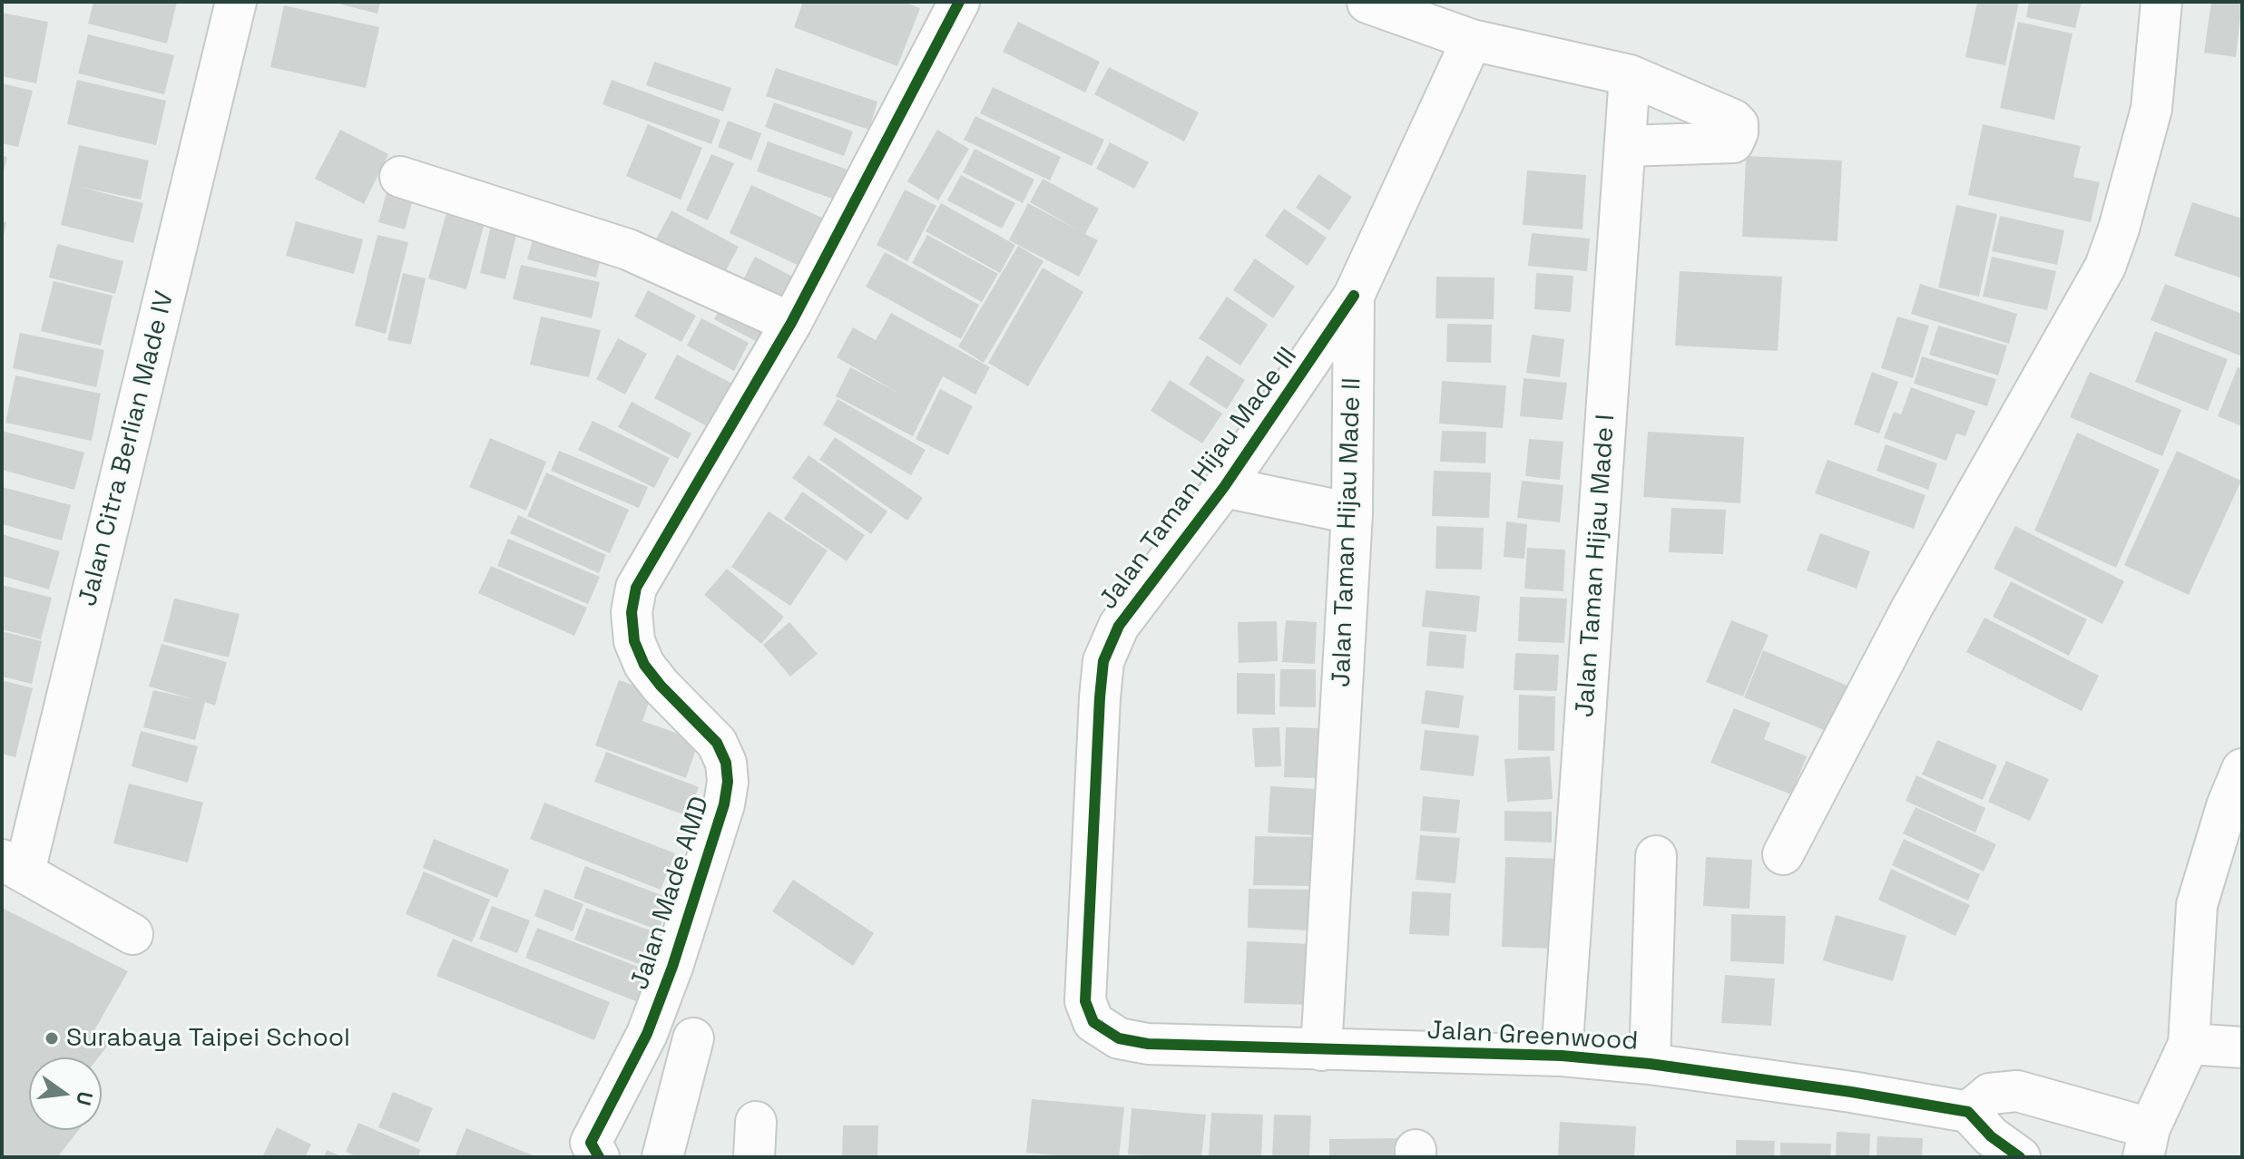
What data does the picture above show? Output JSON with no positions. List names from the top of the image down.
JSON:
{
  "streets": {
    "street": [
      "Jalan Citra Berlian Made IV",
      "Jalan Taman Hijau Made III",
      "Jalan Taman Hijau Made II",
      "Jalan Taman Hijau Made I",
      "Jalan Made AMD",
      "Jalan Greenwood"
    ]
  },
  "crossings": [
    ["Jalan Taman Hijau Made III", "Jalan Taman Hijau Made II"],
    ["Jalan Taman Hijau Made III", "Jalan Greenwood"],
    ["Jalan Taman Hijau Made II", "Jalan Greenwood"],
    ["Jalan Taman Hijau Made I", "Jalan Greenwood"]
  ],
  "places": ["Surabaya Taipei School"],
  "north": "right"
}
